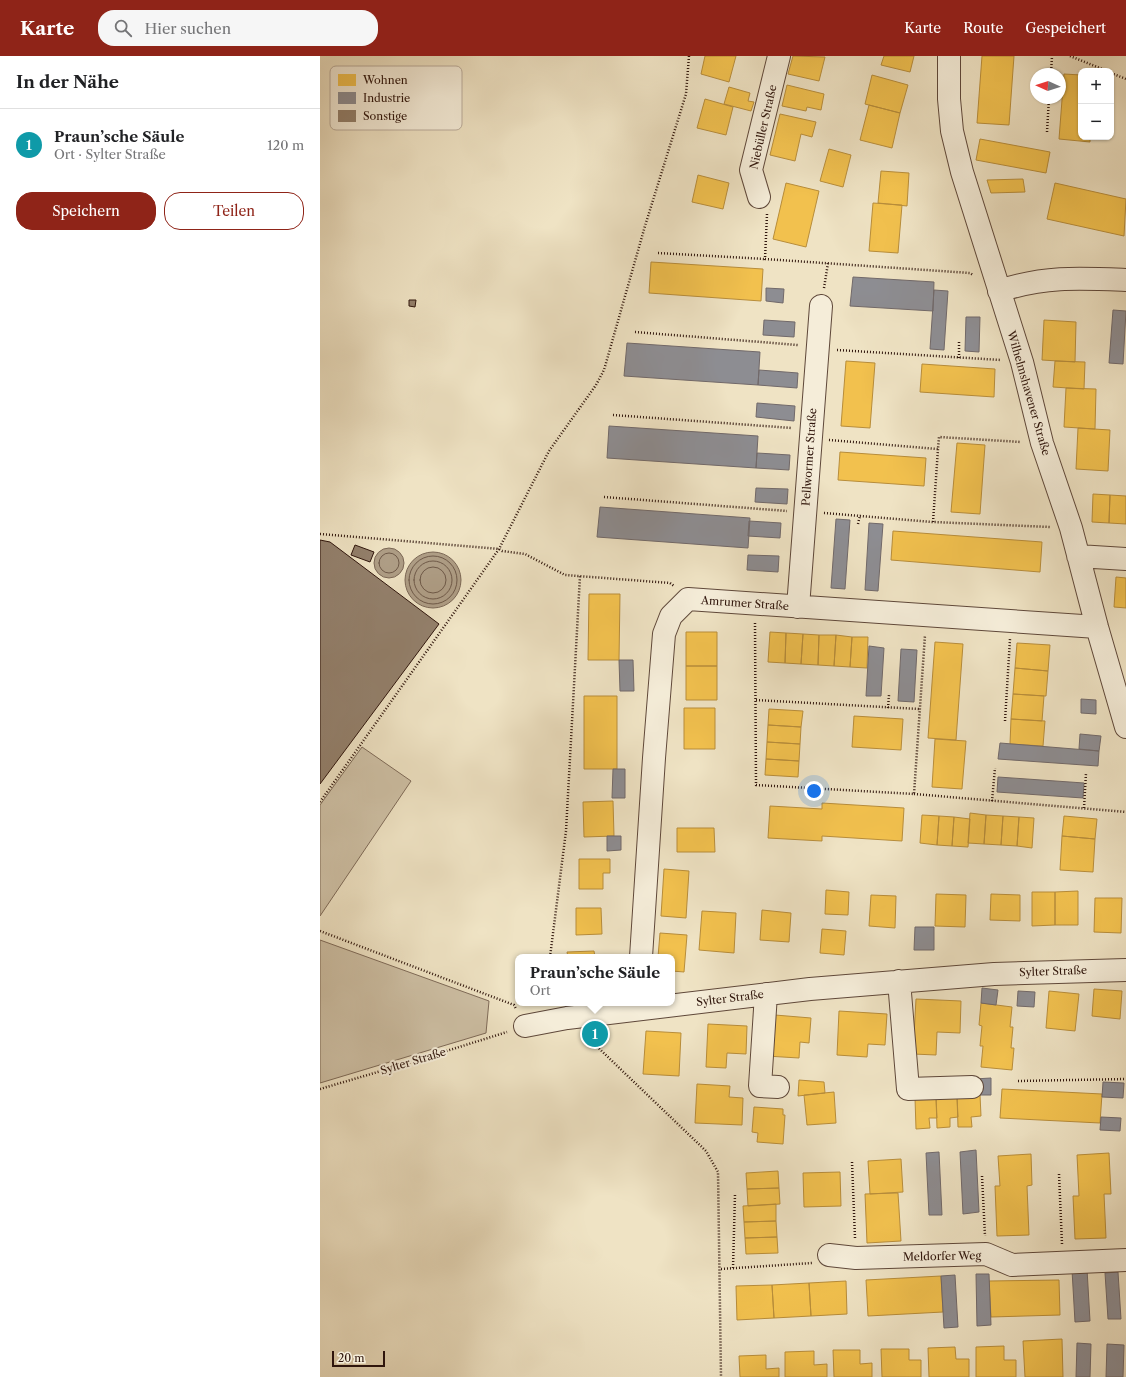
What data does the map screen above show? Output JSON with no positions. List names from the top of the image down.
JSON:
{
  "streets": {
    "street": [
      "Niebüller Straße",
      "Wilhelmshavener Straße",
      "Pellwormer Straße",
      "Amrumer Straße",
      "Sylter Straße",
      "Meldorfer Weg"
    ]
  },
  "crossings": [
    ["Wilhelmshavener Straße", "Amrumer Straße"],
    ["Pellwormer Straße", "Amrumer Straße"]
  ],
  "legend": ["Wohnen", "Industrie", "Sonstige"],
  "scale_bar": "20 m",
  "north": "left",
  "page": {
    "header": "Karte",
    "search": "Hier suchen",
    "nav": ["Karte", "Route", "Gespeichert"],
    "heading": "In der Nähe",
    "map_buttons": ["+", "−"],
    "list": [
      {
        "mark": "1",
        "name": "Praun’sche Säule",
        "note": "Ort · Sylter Straße",
        "value": "120 m"
      }
    ],
    "buttons": ["Speichern", "Teilen"],
    "popup": ["Praun’sche Säule", "Ort"],
    "pins": "1",
    "scale": "20 m"
  }
}
